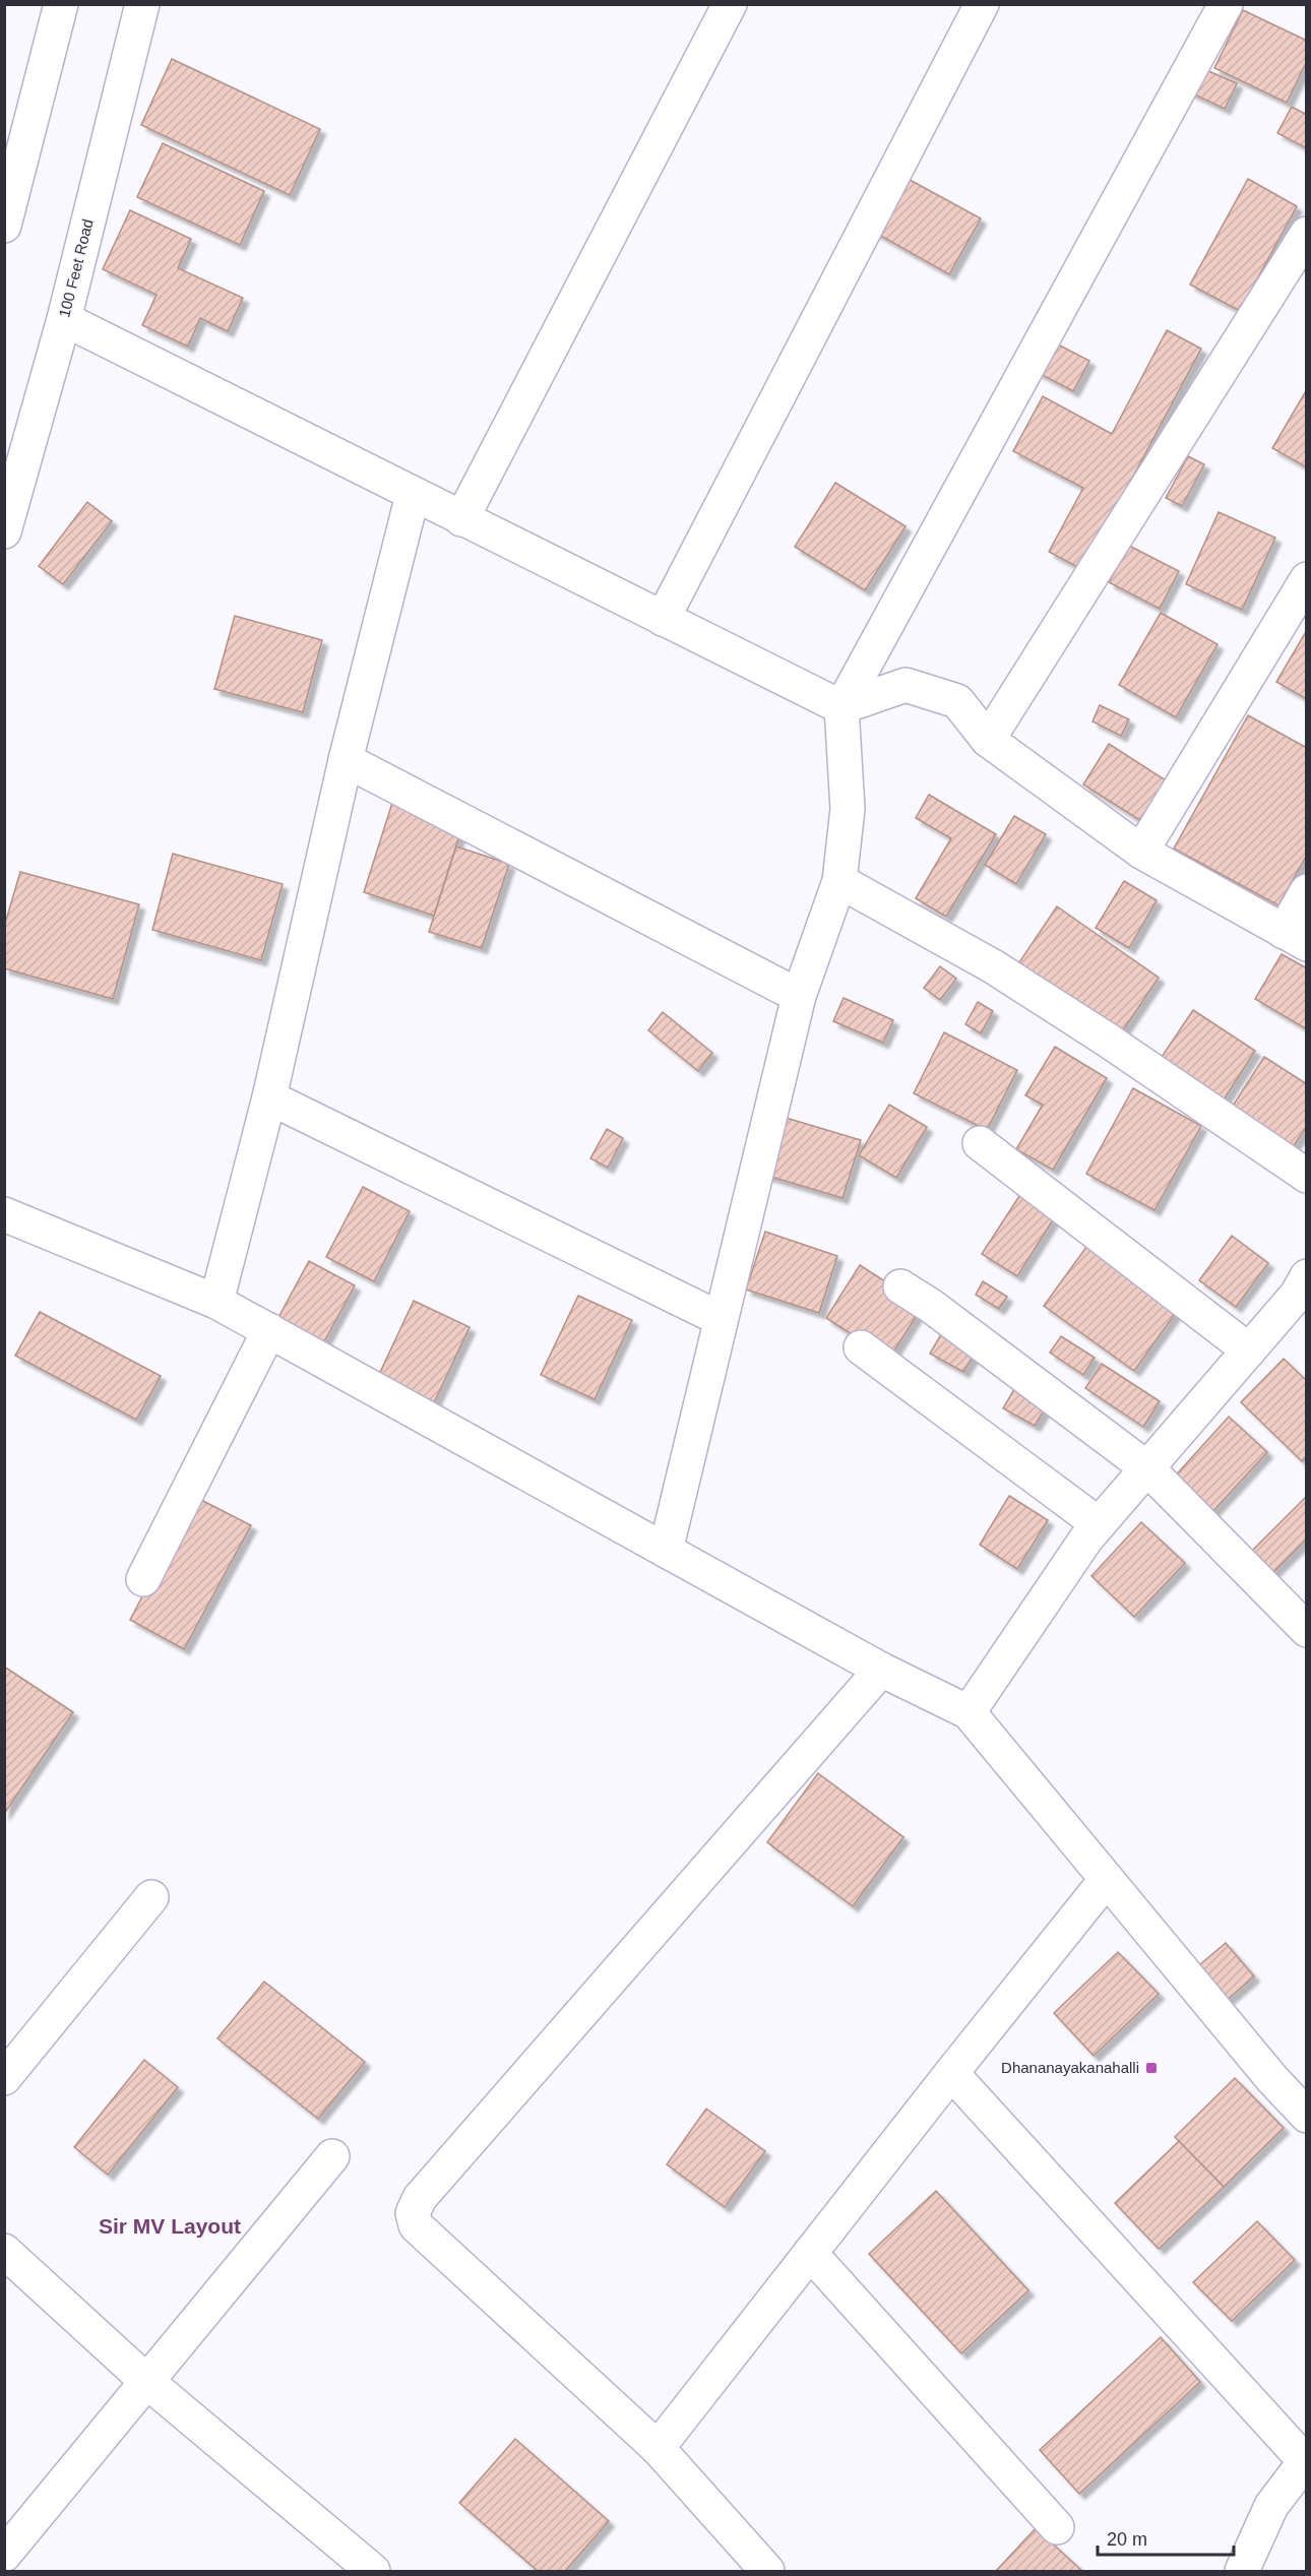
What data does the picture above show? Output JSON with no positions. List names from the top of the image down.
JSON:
{
  "streets": {
    "street": ["100 Feet Road"]
  },
  "districts": ["Sir MV Layout"],
  "places": {
    "transit": ["Dhananayakanahalli"]
  },
  "scale_bar": "20 m"
}
